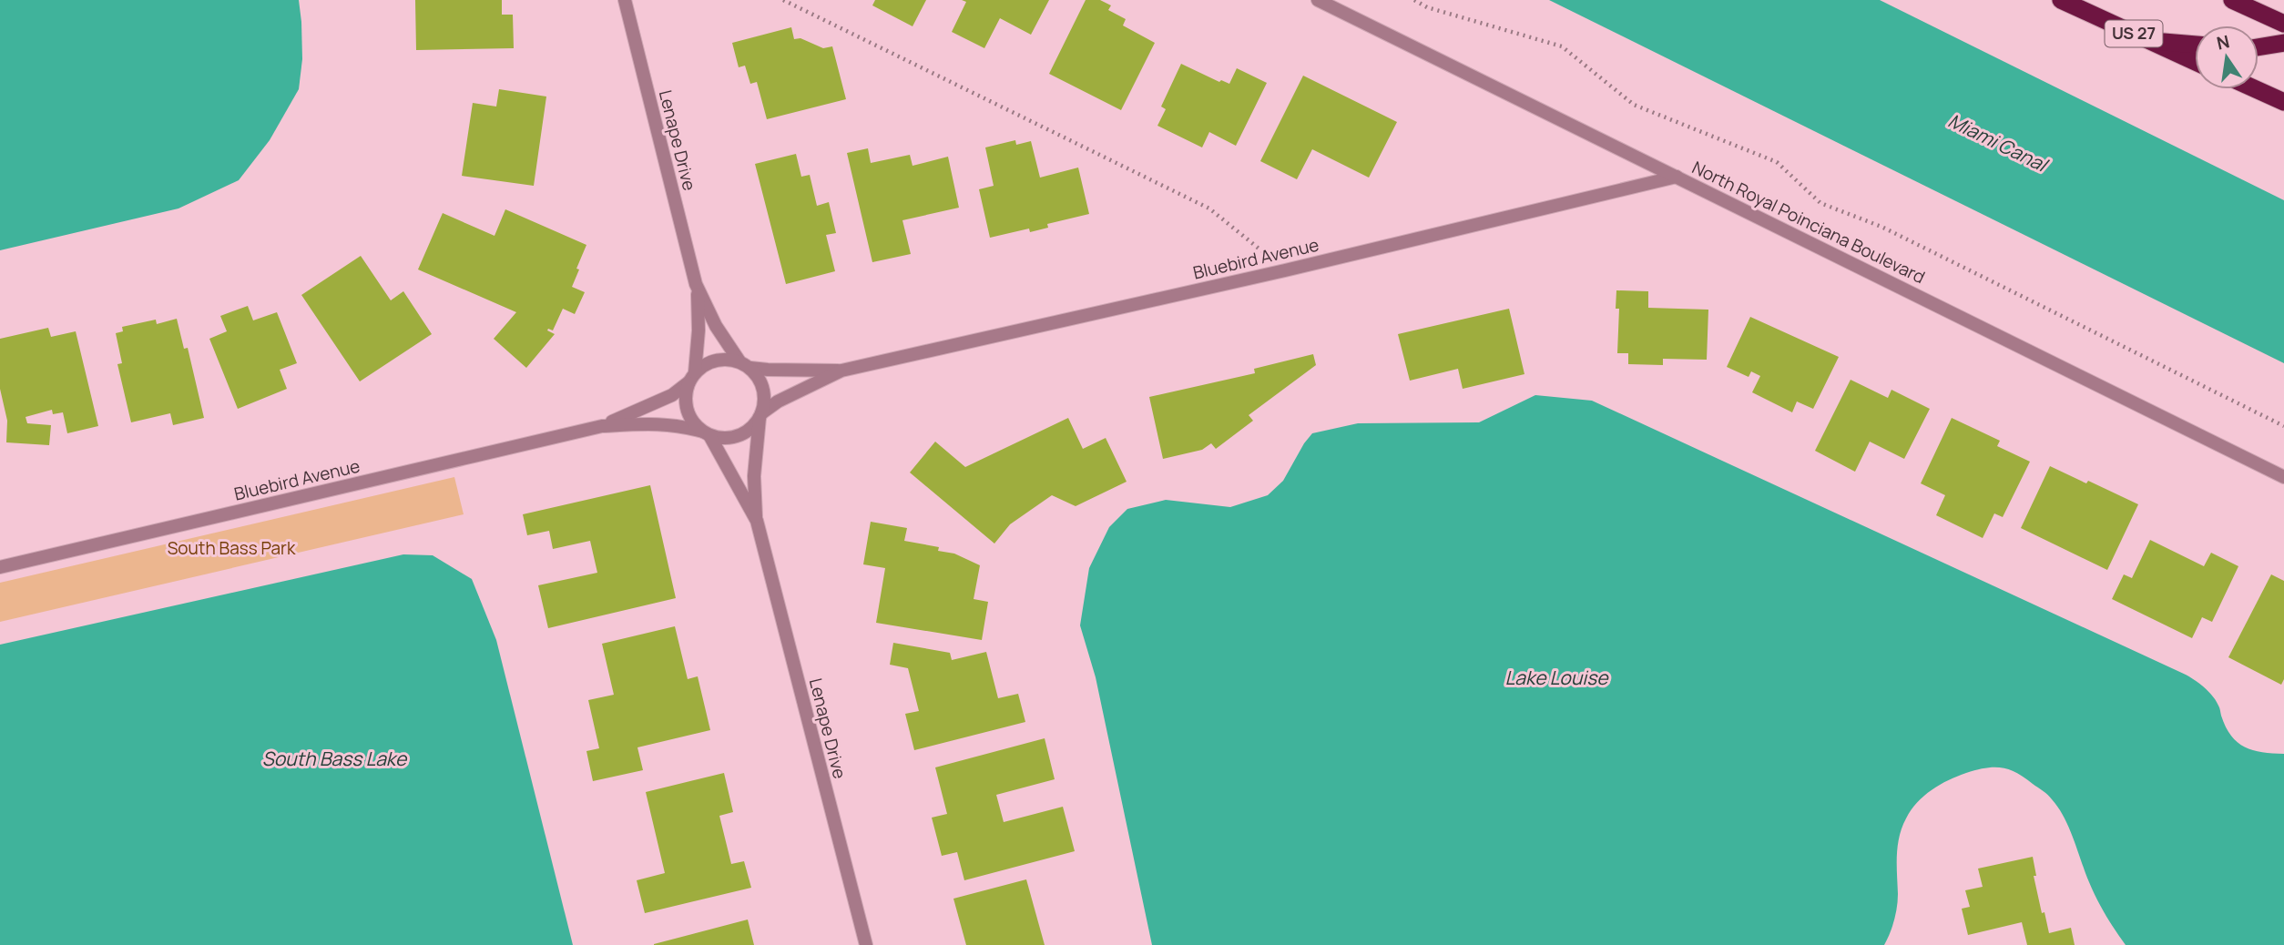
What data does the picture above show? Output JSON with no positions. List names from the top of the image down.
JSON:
{
  "streets": {
    "highway": ["US 27"],
    "street": ["Lenape Drive", "North Royal Poinciana Boulevard", "Bluebird Avenue"]
  },
  "crossings": [
    ["Lenape Drive", "Bluebird Avenue"],
    ["North Royal Poinciana Boulevard", "Bluebird Avenue"]
  ],
  "water": ["Miami Canal", "Lake Louise", "South Bass Lake"],
  "parks": ["South Bass Park"],
  "north": "top"
}
